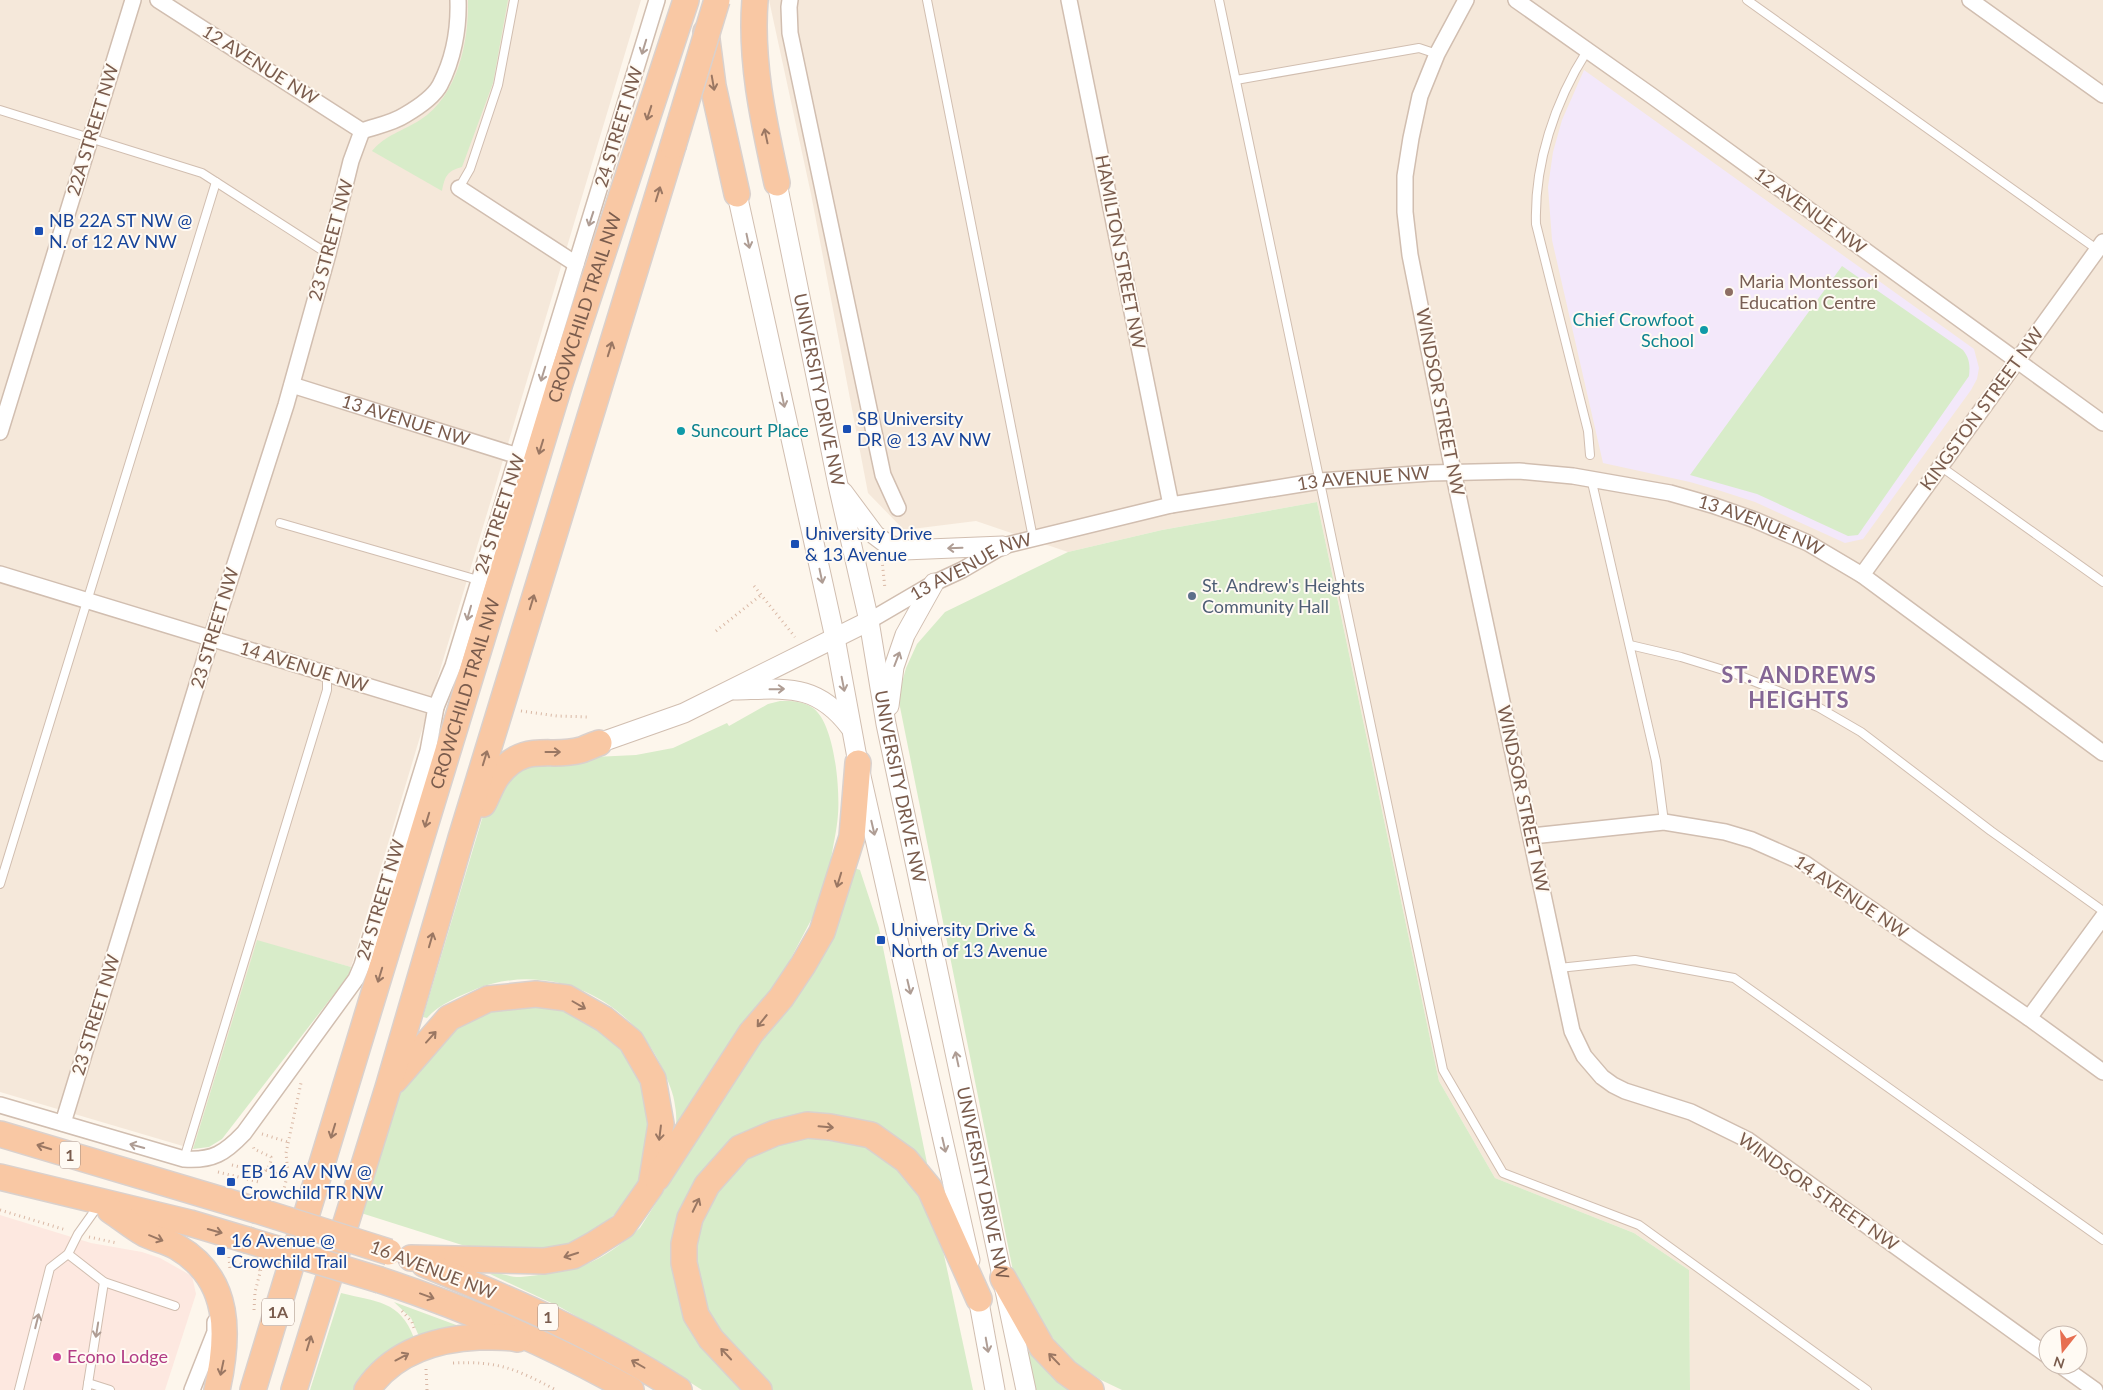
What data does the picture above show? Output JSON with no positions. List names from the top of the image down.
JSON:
{
  "streets": {
    "highway": [
      "CROWCHILD TRAIL NW",
      "1",
      "16 AVENUE NW",
      "1A"
    ],
    "street": [
      "12 AVENUE NW",
      "24 STREET NW",
      "22A STREET NW",
      "23 STREET NW",
      "HAMILTON STREET NW",
      "UNIVERSITY DRIVE NW",
      "WINDSOR STREET NW",
      "KINGSTON STREET NW",
      "13 AVENUE NW",
      "14 AVENUE NW"
    ]
  },
  "crossings": [
    ["12 AVENUE NW", "23 STREET NW"],
    ["12 AVENUE NW", "KINGSTON STREET NW"],
    ["24 STREET NW", "13 AVENUE NW"],
    ["24 STREET NW", "14 AVENUE NW"],
    ["23 STREET NW", "13 AVENUE NW"],
    ["23 STREET NW", "14 AVENUE NW"],
    ["HAMILTON STREET NW", "13 AVENUE NW"],
    ["UNIVERSITY DRIVE NW", "13 AVENUE NW"],
    ["WINDSOR STREET NW", "13 AVENUE NW"],
    ["WINDSOR STREET NW", "14 AVENUE NW"],
    ["KINGSTON STREET NW", "13 AVENUE NW"]
  ],
  "one_way": ["24 STREET NW"],
  "districts": ["ST. ANDREWS HEIGHTS"],
  "places": {
    "transit": [
      "NB 22A ST NW @ N. of 12 AV NW",
      "SB University DR @ 13 AV NW",
      "University Drive & 13 Avenue",
      "University Drive & North of 13 Avenue",
      "EB 16 AV NW @ Crowchild TR NW",
      "16 Avenue @ Crowchild Trail"
    ],
    "other": [
      "Maria Montessori Education Centre",
      "Chief Crowfoot School",
      "Suncourt Place",
      "St. Andrew's Heights Community Hall",
      "Econo Lodge"
    ]
  },
  "north": "bottom"
}
